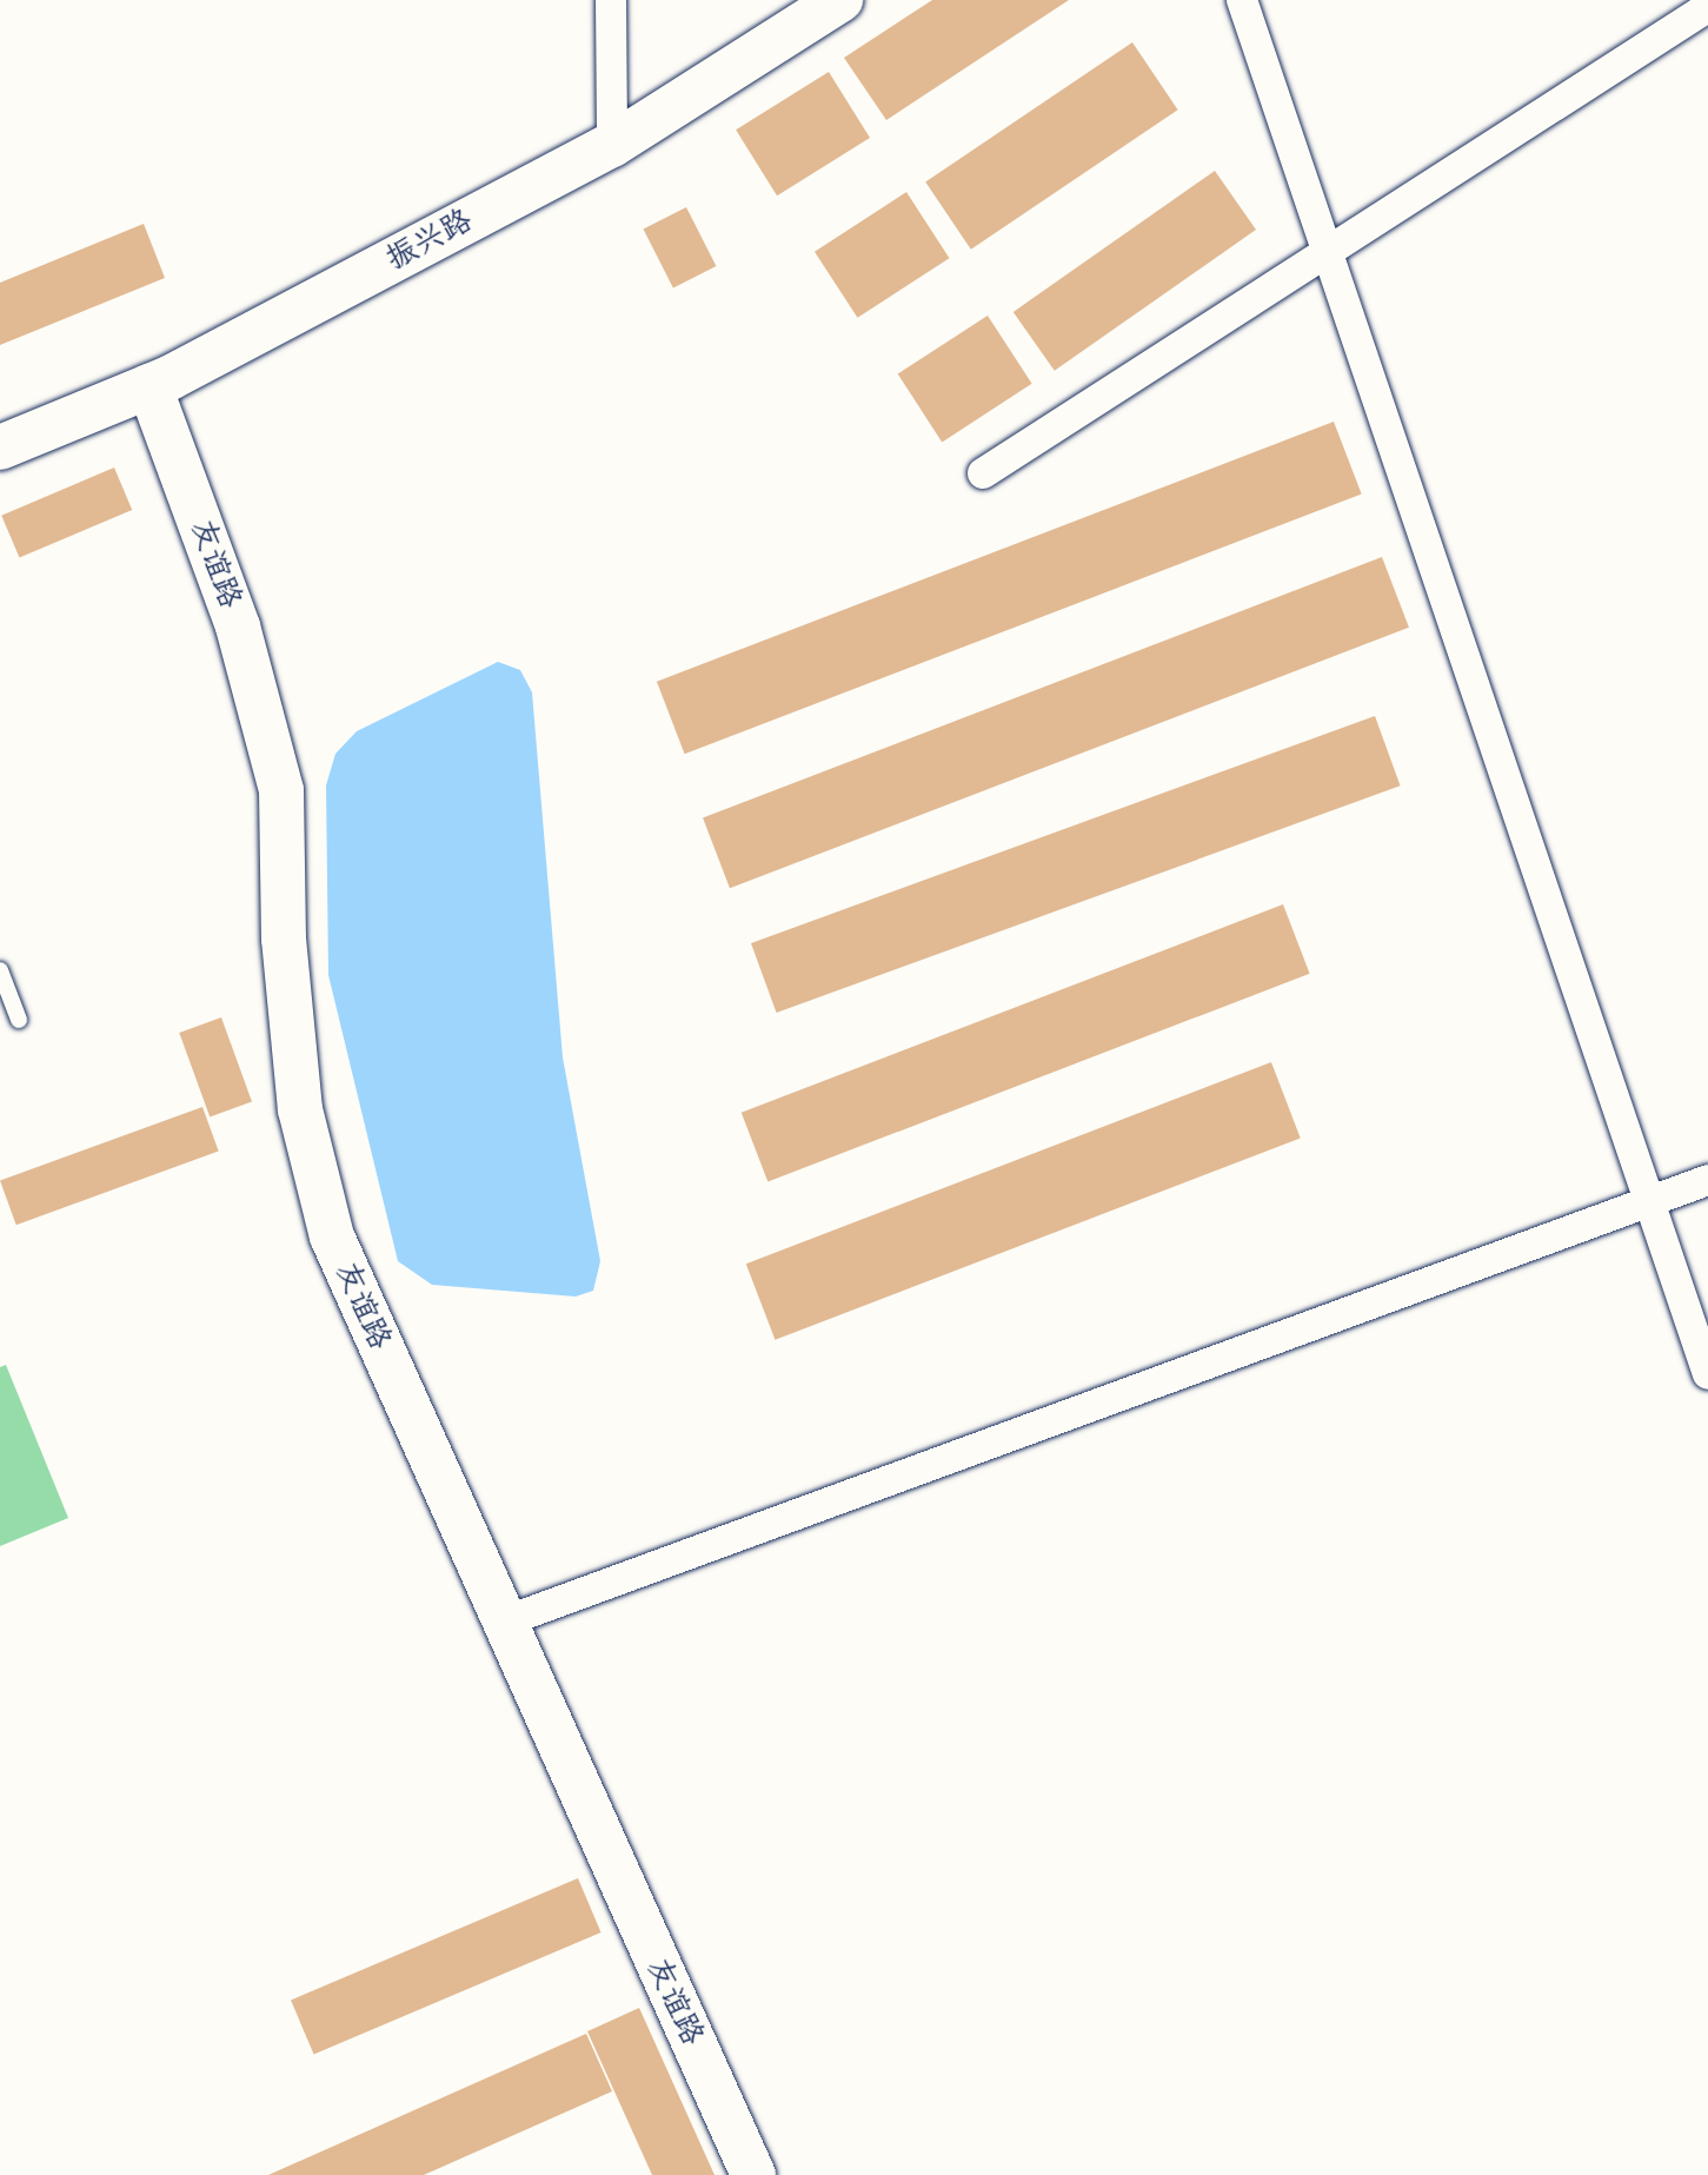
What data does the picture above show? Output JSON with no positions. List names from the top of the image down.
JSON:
{
  "streets": {
    "street": ["振兴路", "友谊路"]
  },
  "crossings": [
    ["振兴路", "友谊路"]
  ]
}
